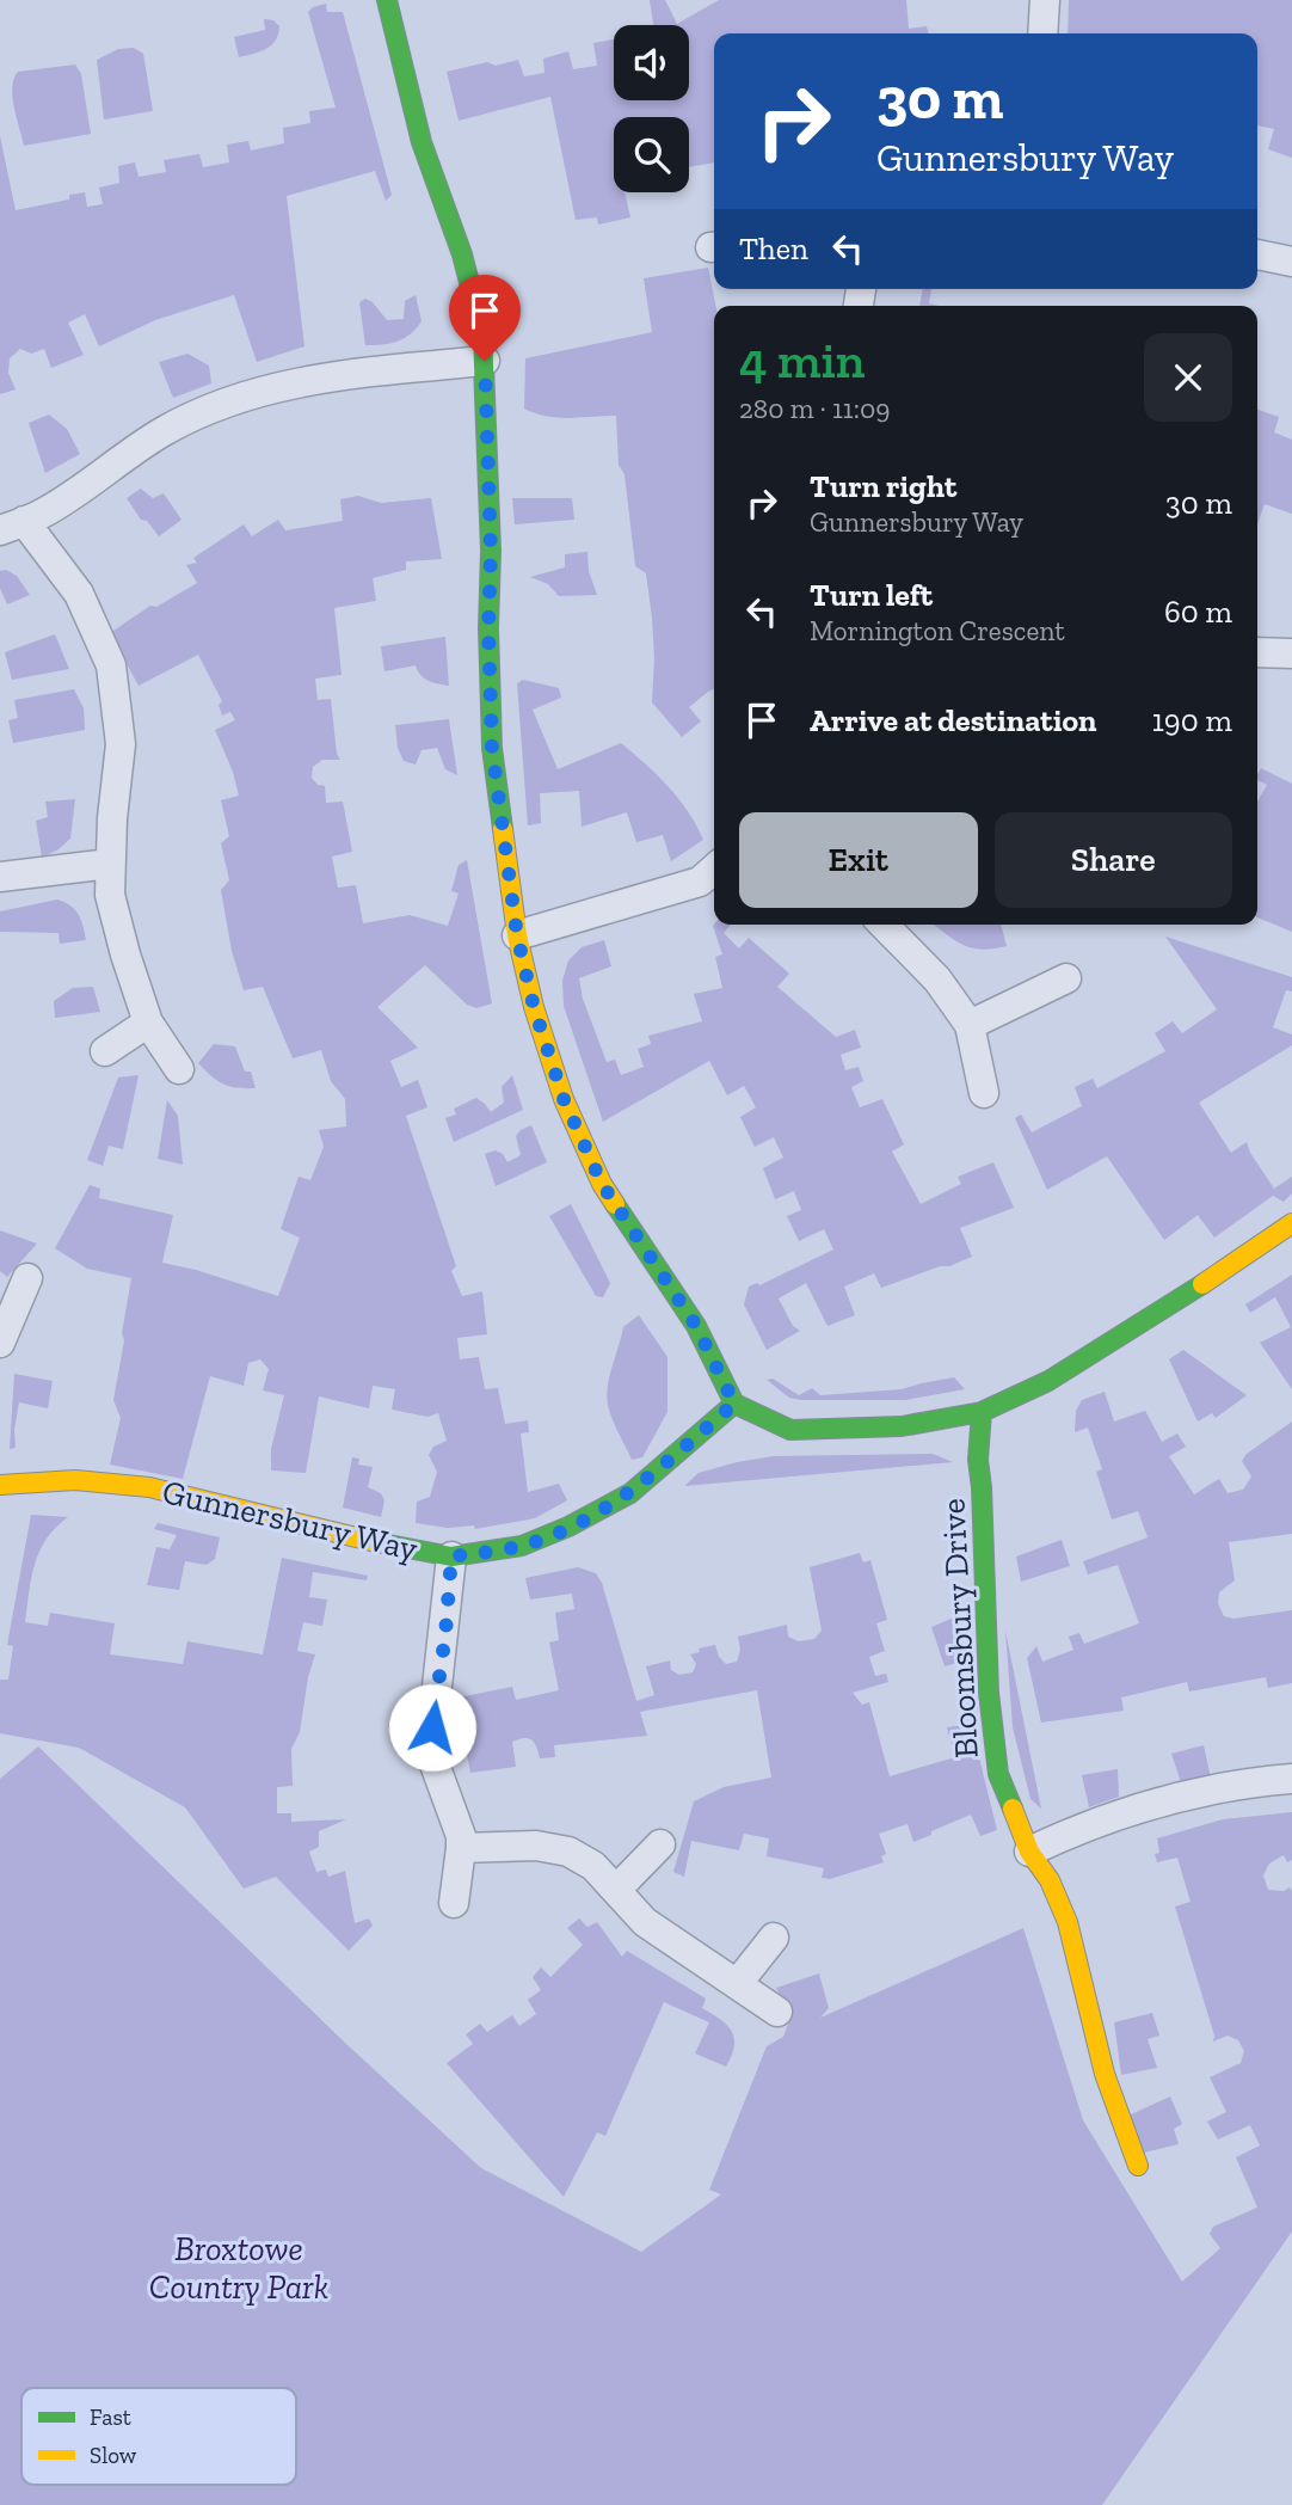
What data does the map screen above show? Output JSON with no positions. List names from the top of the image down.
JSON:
{
  "streets": {
    "street": ["Gunnersbury Way", "Bloomsbury Drive"]
  },
  "parks": ["Broxtowe Country Park"],
  "legend": ["Fast", "Slow"],
  "page": {
    "turn": ["30 m", "Gunnersbury Way"],
    "then": "Then",
    "heading": ["4 min", "280 m · 11:09"],
    "list": [
      {
        "name": "Turn right",
        "note": "Gunnersbury Way",
        "value": "30 m"
      },
      {
        "name": "Turn left",
        "note": "Mornington Crescent",
        "value": "60 m"
      },
      {
        "name": "Arrive at destination",
        "value": "190 m"
      }
    ],
    "buttons": ["Exit", "Share"]
  }
}
